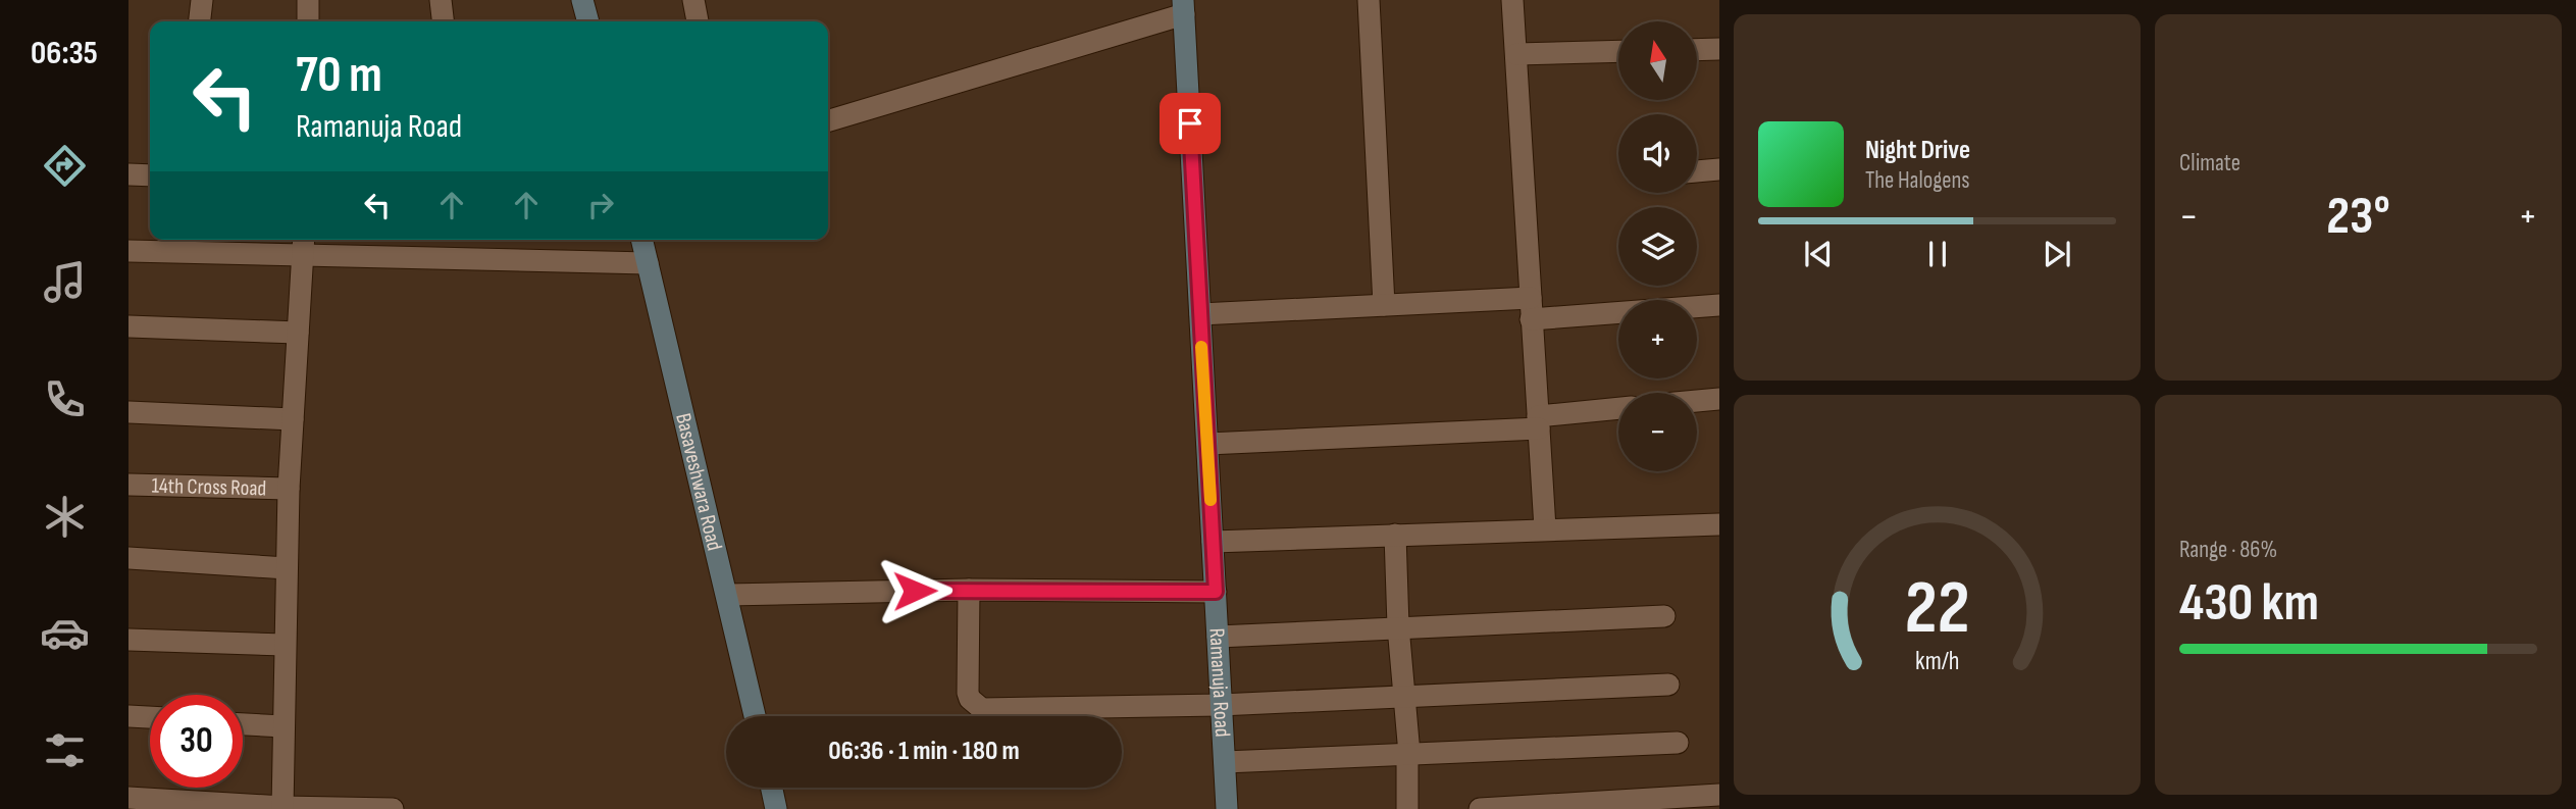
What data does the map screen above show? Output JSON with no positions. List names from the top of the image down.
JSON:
{
  "streets": {
    "street": ["Basaveshwara Road", "14th Cross Road", "Ramanuja Road"]
  },
  "north": "top",
  "page": {
    "tabs": "06:35",
    "tile": [
      "Climate",
      ["Range · 86%", "430 km"]
    ],
    "map_buttons": ["+", "−"],
    "turn": ["70 m", "Ramanuja Road"],
    "song": ["Night Drive", "The Halogens"],
    "heat": ["−", "23°", "+"],
    "limit": "30",
    "trip": "06:36 · 1 min · 180 m",
    "gauge": ["22", "km/h"]
  }
}
